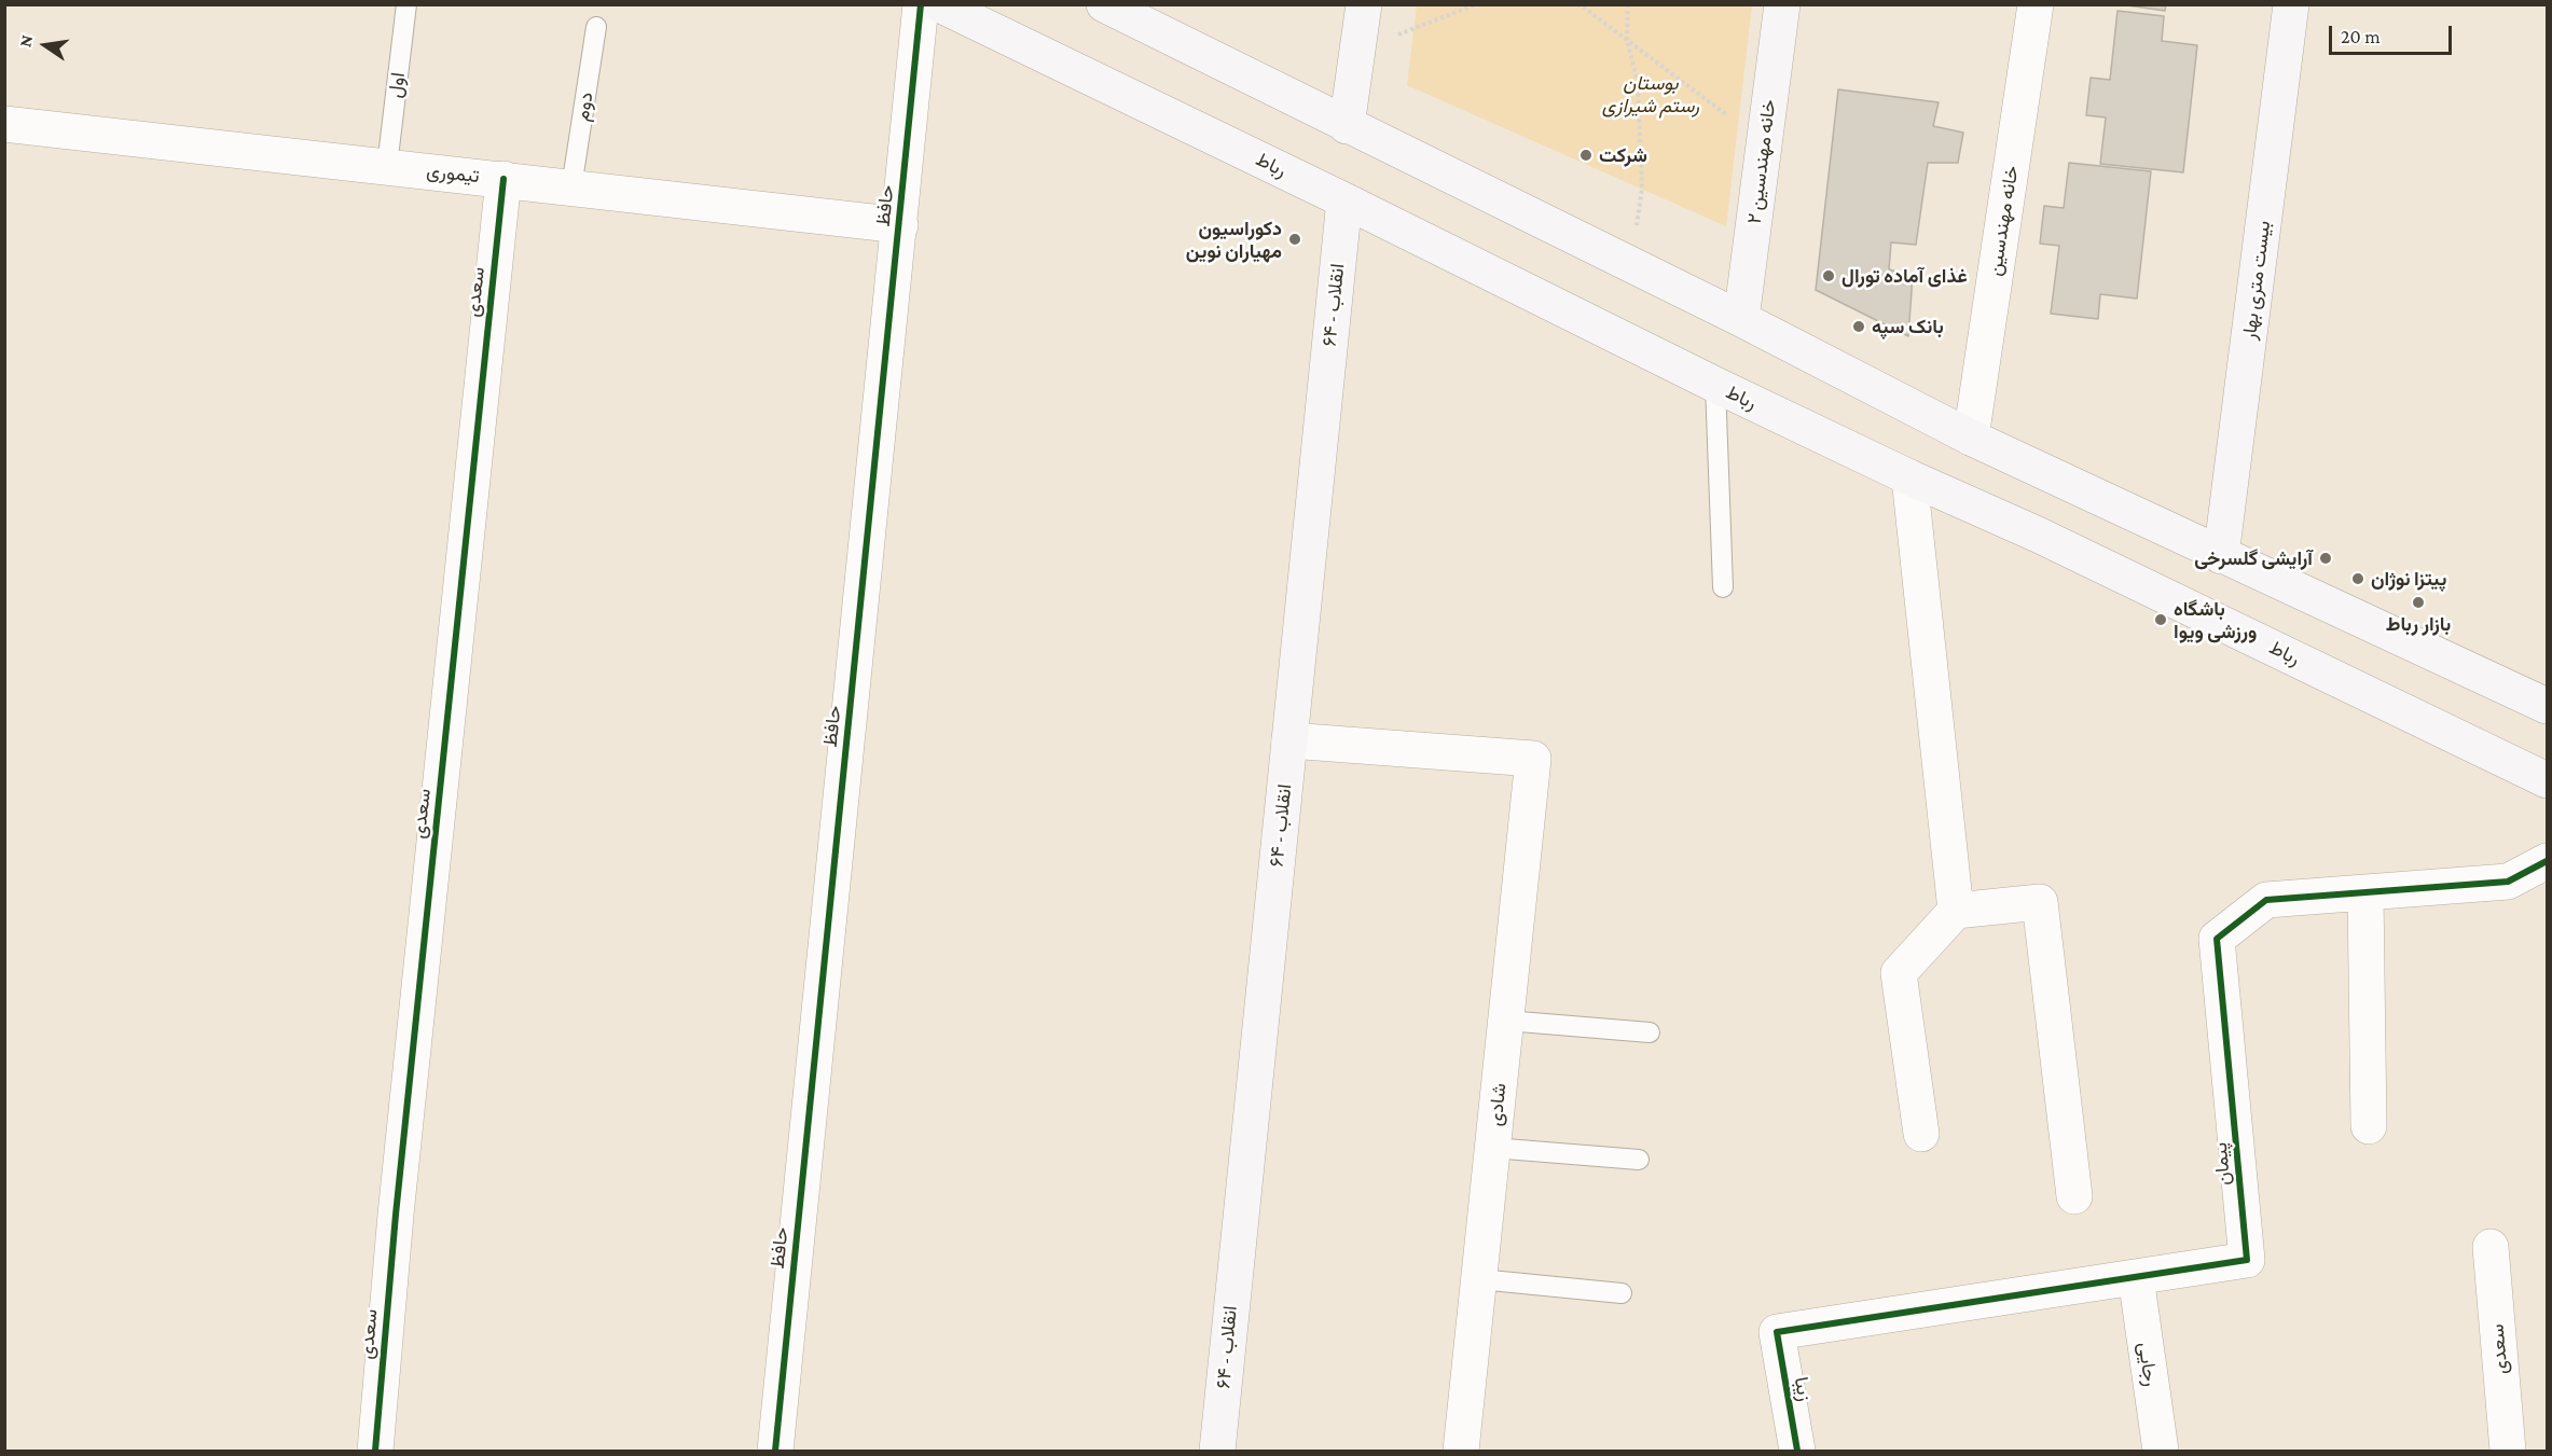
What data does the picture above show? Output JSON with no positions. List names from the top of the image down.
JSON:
{
  "streets": {
    "main road": [
      "خانه مهندسین ۲",
      "رباط",
      "بیست متری بهار",
      "انقلاب - ۶۴"
    ],
    "street": [
      "تیموری",
      "حافظ",
      "خانه مهندسین",
      "سعدی",
      "شادی",
      "پیمان",
      "رجایی",
      "زیبا"
    ],
    "lane": ["اول", "دوم"]
  },
  "crossings": [
    ["اول", "تیموری"],
    ["دوم", "تیموری"],
    ["رباط", "انقلاب - ۶۴"],
    ["تیموری", "حافظ"],
    ["تیموری", "سعدی"],
    ["انقلاب - ۶۴", "شادی"],
    ["پیمان", "رجایی"],
    ["پیمان", "زیبا"]
  ],
  "parks": ["بوستان رستم شیرازی"],
  "places": [
    "شرکت",
    "دکوراسیون مهیاران نوین",
    "غذای آماده تورال",
    "بانک سپه",
    "آرایشی گلسرخی",
    "پیتزا نوژان",
    "بازار رباط",
    "باشگاه ورزشی ویوا"
  ],
  "scale_bar": "20 m",
  "north": "left"
}
